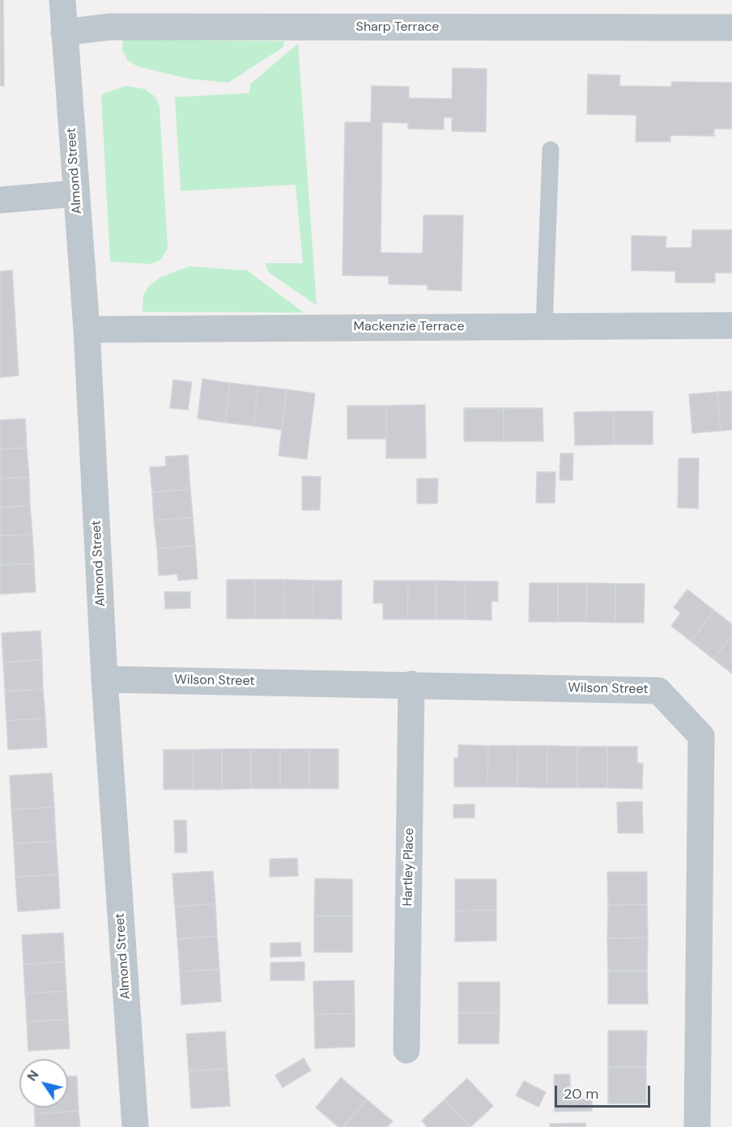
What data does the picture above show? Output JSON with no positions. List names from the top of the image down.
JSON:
{
  "streets": {
    "street": [
      "Sharp Terrace",
      "Almond Street",
      "Mackenzie Terrace",
      "Wilson Street",
      "Hartley Place"
    ]
  },
  "crossings": [
    ["Sharp Terrace", "Almond Street"],
    ["Almond Street", "Mackenzie Terrace"],
    ["Almond Street", "Wilson Street"],
    ["Wilson Street", "Hartley Place"]
  ],
  "scale_bar": "20 m",
  "north": "top left"
}
